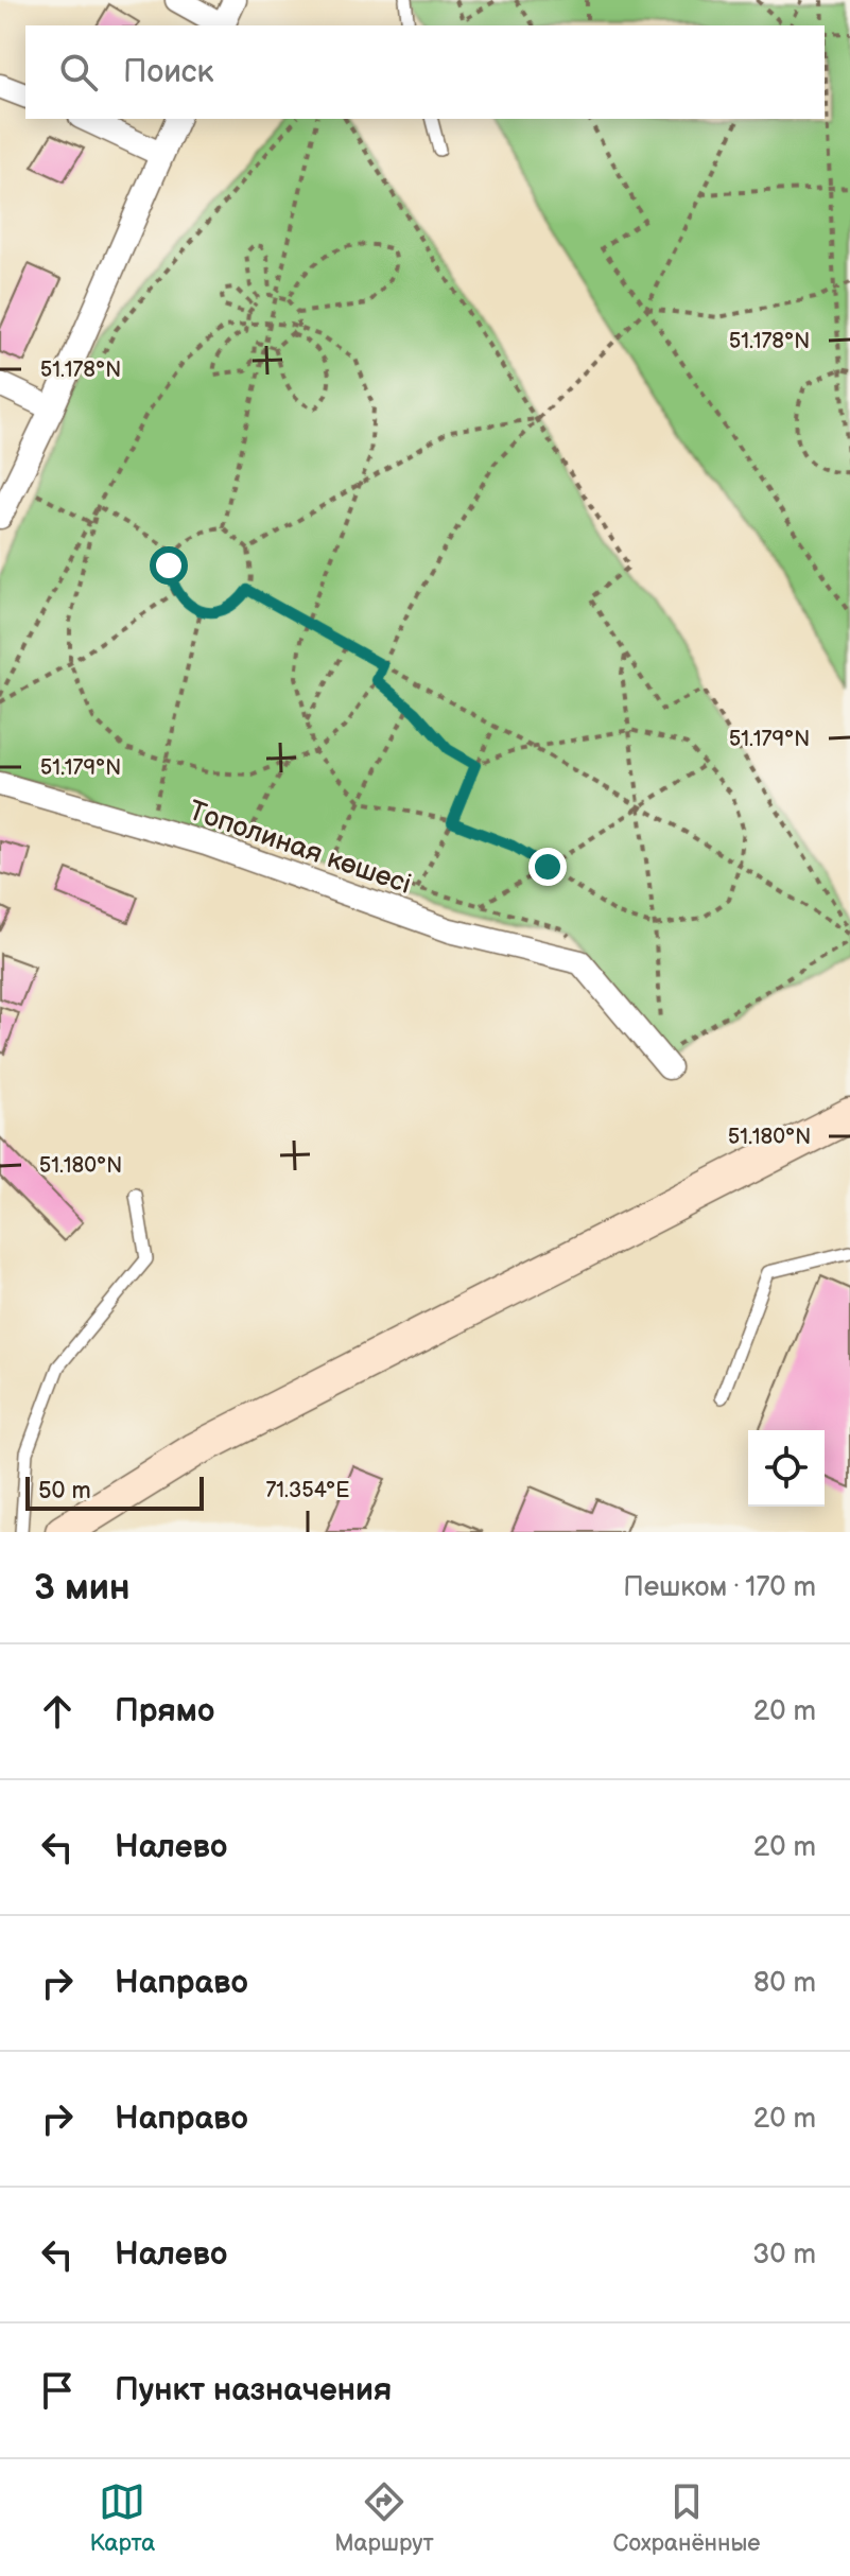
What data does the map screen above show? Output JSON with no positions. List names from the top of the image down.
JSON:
{
  "streets": {
    "street": ["Тополиная көшесі"]
  },
  "scale_bar": "50 m",
  "page": {
    "search": "Поиск",
    "scale": "50 m",
    "heading": ["3 мин", "Пешком · 170 m"],
    "list": [
      ["Прямо", "20 m"],
      ["Налево", "20 m"],
      ["Направо", "80 m"],
      ["Направо", "20 m"],
      ["Налево", "30 m"],
      "Пункт назначения"
    ],
    "nav": ["Карта", "Маршрут", "Сохранённые"]
  },
  "coordinates": [
    "51.178°N",
    "51.179°N",
    "51.180°N",
    "71.354°E"
  ]
}
